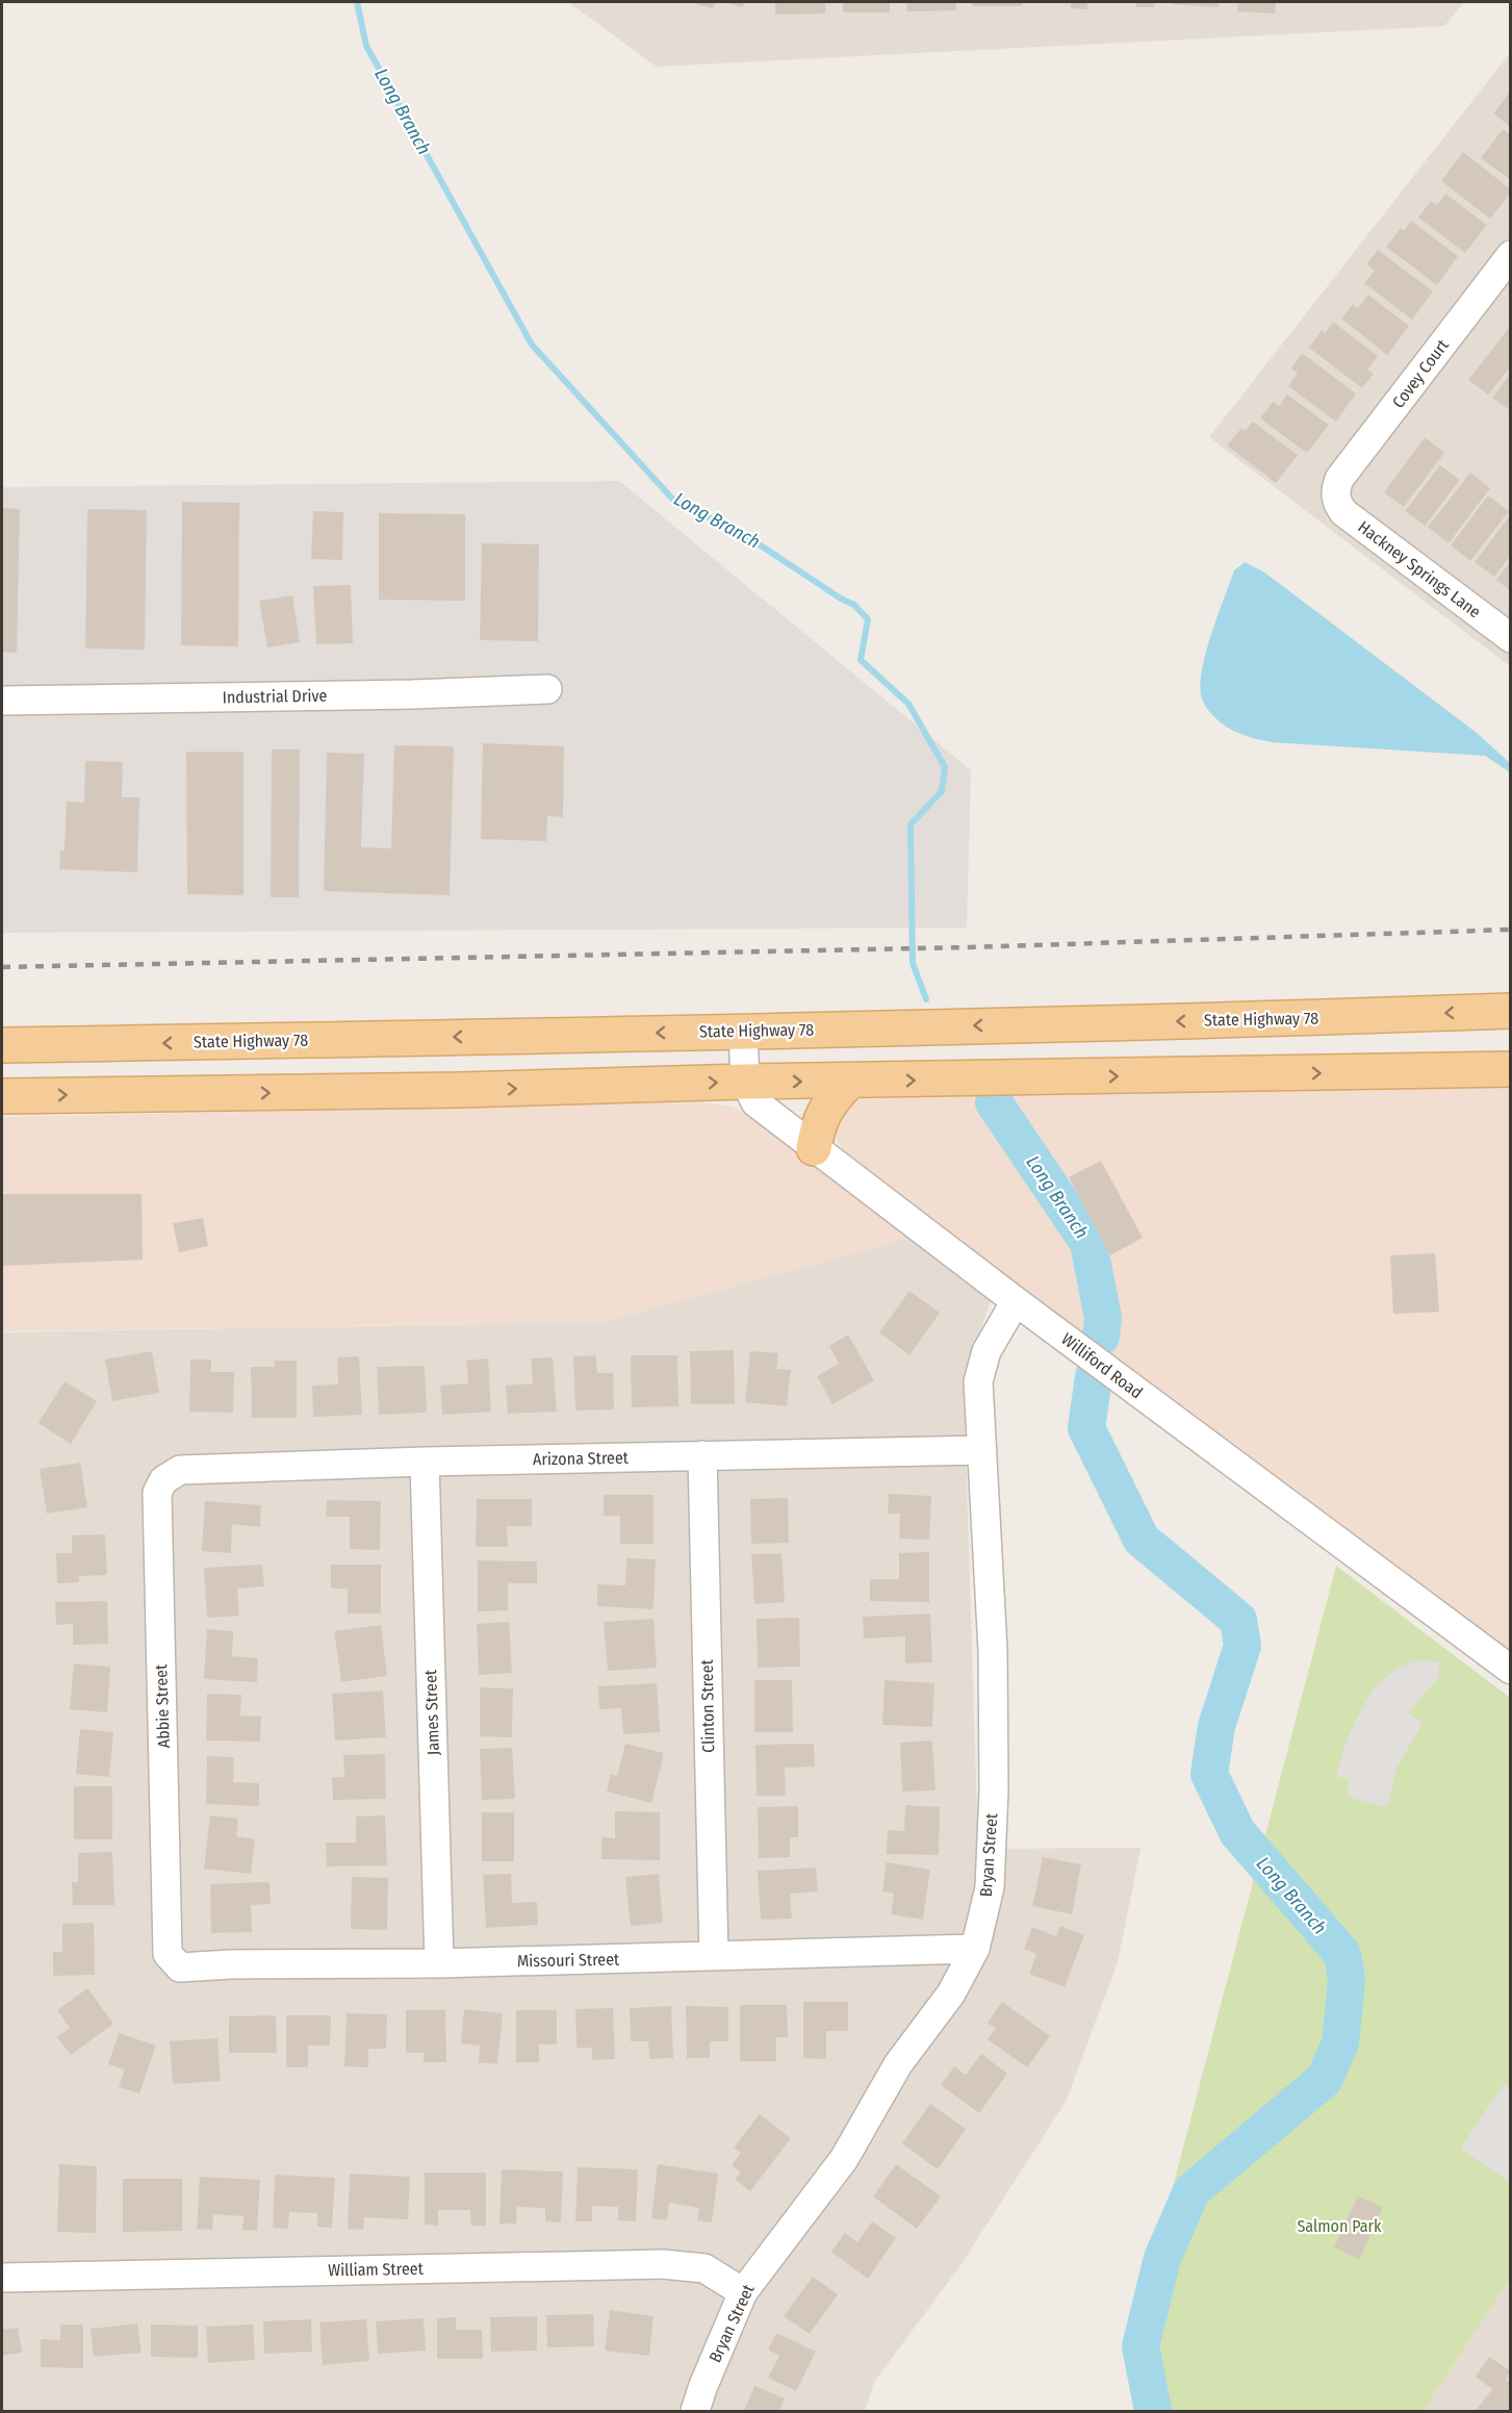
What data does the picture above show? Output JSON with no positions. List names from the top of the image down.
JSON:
{
  "streets": {
    "main road": ["State Highway 78"],
    "street": [
      "Covey Court",
      "Hackney Springs Lane",
      "Industrial Drive",
      "Williford Road",
      "Arizona Street",
      "Abbie Street",
      "Clinton Street",
      "James Street",
      "Bryan Street",
      "Missouri Street",
      "William Street"
    ]
  },
  "crossings": [
    ["Covey Court", "Hackney Springs Lane"],
    ["Williford Road", "Bryan Street"],
    ["Arizona Street", "Abbie Street"],
    ["Arizona Street", "Clinton Street"],
    ["Arizona Street", "James Street"],
    ["Arizona Street", "Bryan Street"],
    ["Abbie Street", "Missouri Street"],
    ["Clinton Street", "Missouri Street"],
    ["James Street", "Missouri Street"],
    ["Bryan Street", "Missouri Street"],
    ["Bryan Street", "William Street"]
  ],
  "water": ["Long Branch"],
  "parks": ["Salmon Park"]
}
